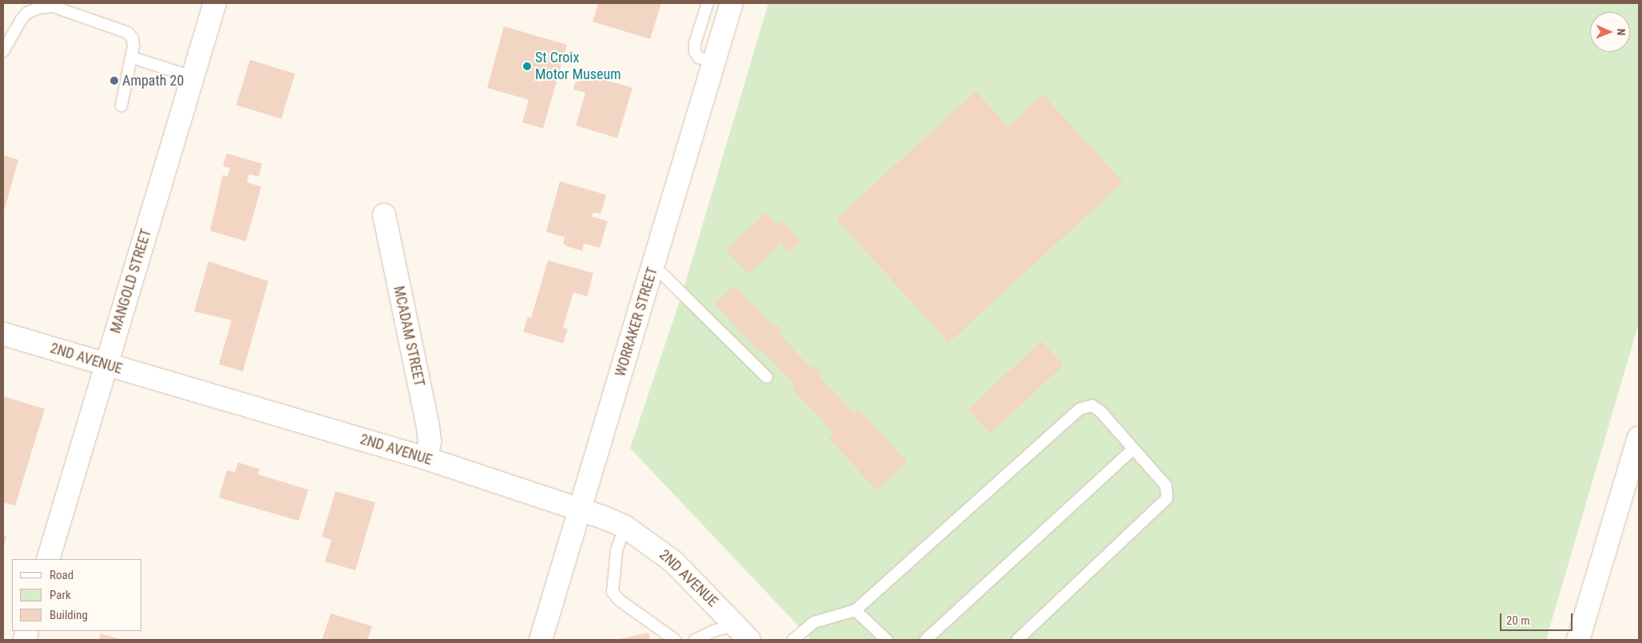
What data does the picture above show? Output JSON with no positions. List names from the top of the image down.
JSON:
{
  "streets": {
    "street": [
      "MANGOLD STREET",
      "WORRAKER STREET",
      "MCADAM STREET",
      "2ND AVENUE"
    ]
  },
  "crossings": [
    ["MANGOLD STREET", "2ND AVENUE"],
    ["WORRAKER STREET", "2ND AVENUE"],
    ["MCADAM STREET", "2ND AVENUE"]
  ],
  "places": ["St Croix Motor Museum", "Ampath 20"],
  "legend": ["Road", "Park", "Building"],
  "scale_bar": "20 m",
  "north": "right"
}
